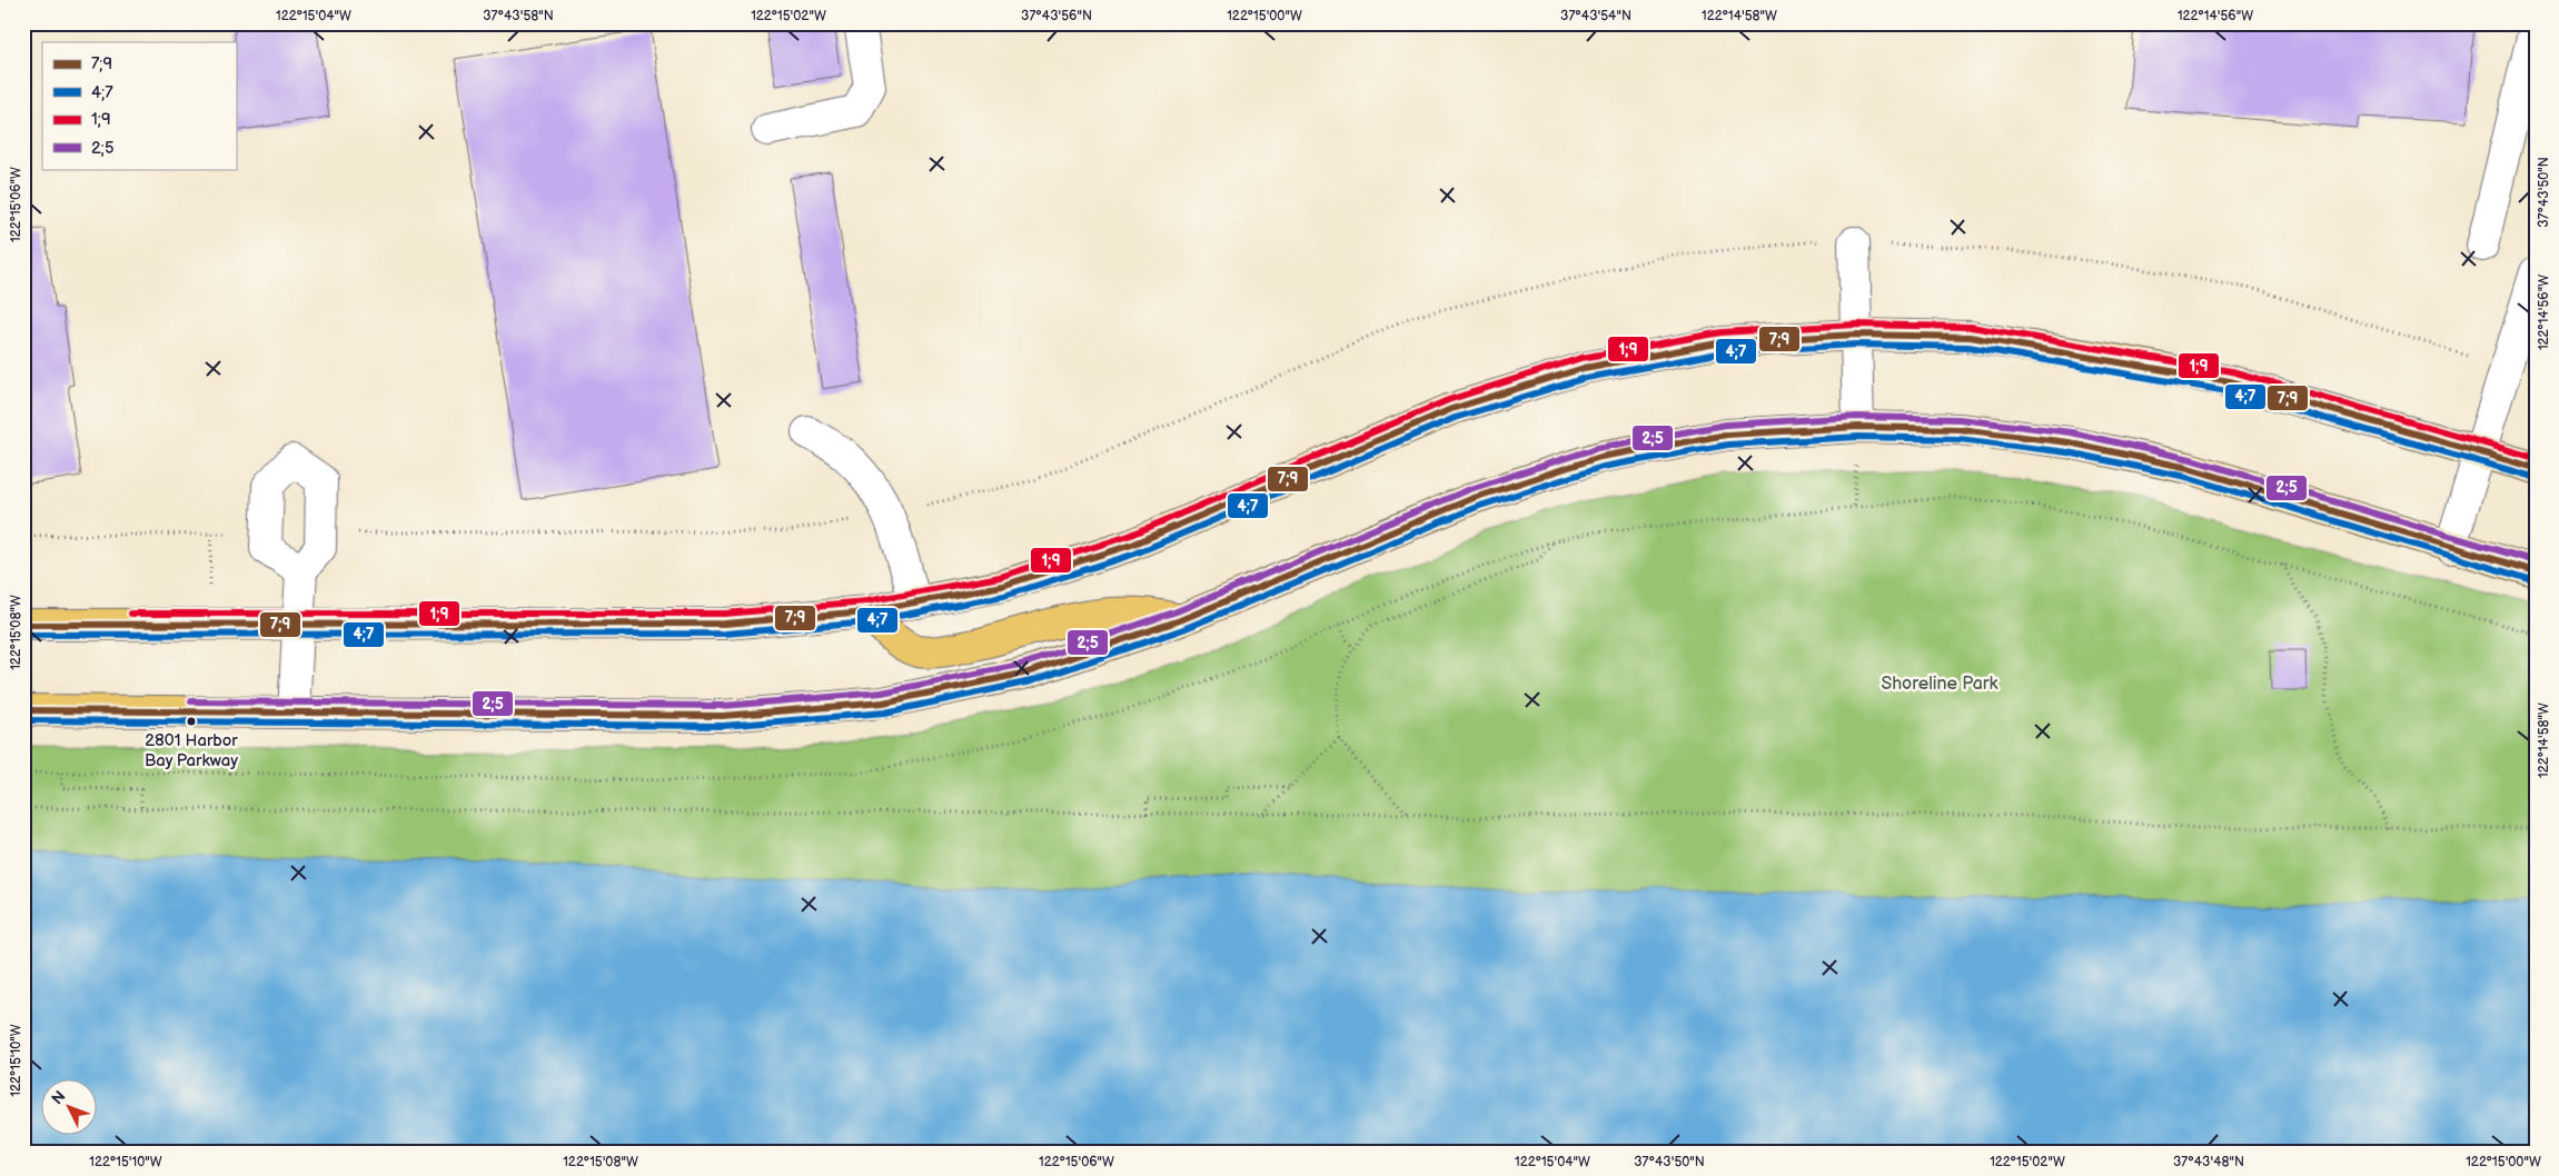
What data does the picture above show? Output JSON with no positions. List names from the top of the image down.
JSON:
{
  "parks": ["Shoreline Park"],
  "places": ["2801 Harbor Bay Parkway"],
  "lines": [
    "transit line 1;9",
    "transit line 7;9",
    "transit line 4;7",
    "transit line 2;5"
  ],
  "legend": [
    "7;9",
    "4;7",
    "1;9",
    "2;5"
  ],
  "north": "top left",
  "coordinates": [
    "122°15'04\"W",
    "37°43'58\"N",
    "122°15'02\"W",
    "37°43'56\"N",
    "122°15'00\"W",
    "37°43'54\"N",
    "122°14'58\"W",
    "122°14'56\"W",
    "37°43'50\"N",
    "122°15'06\"W",
    "122°15'08\"W",
    "122°15'10\"W",
    "37°43'48\"N"
  ]
}
